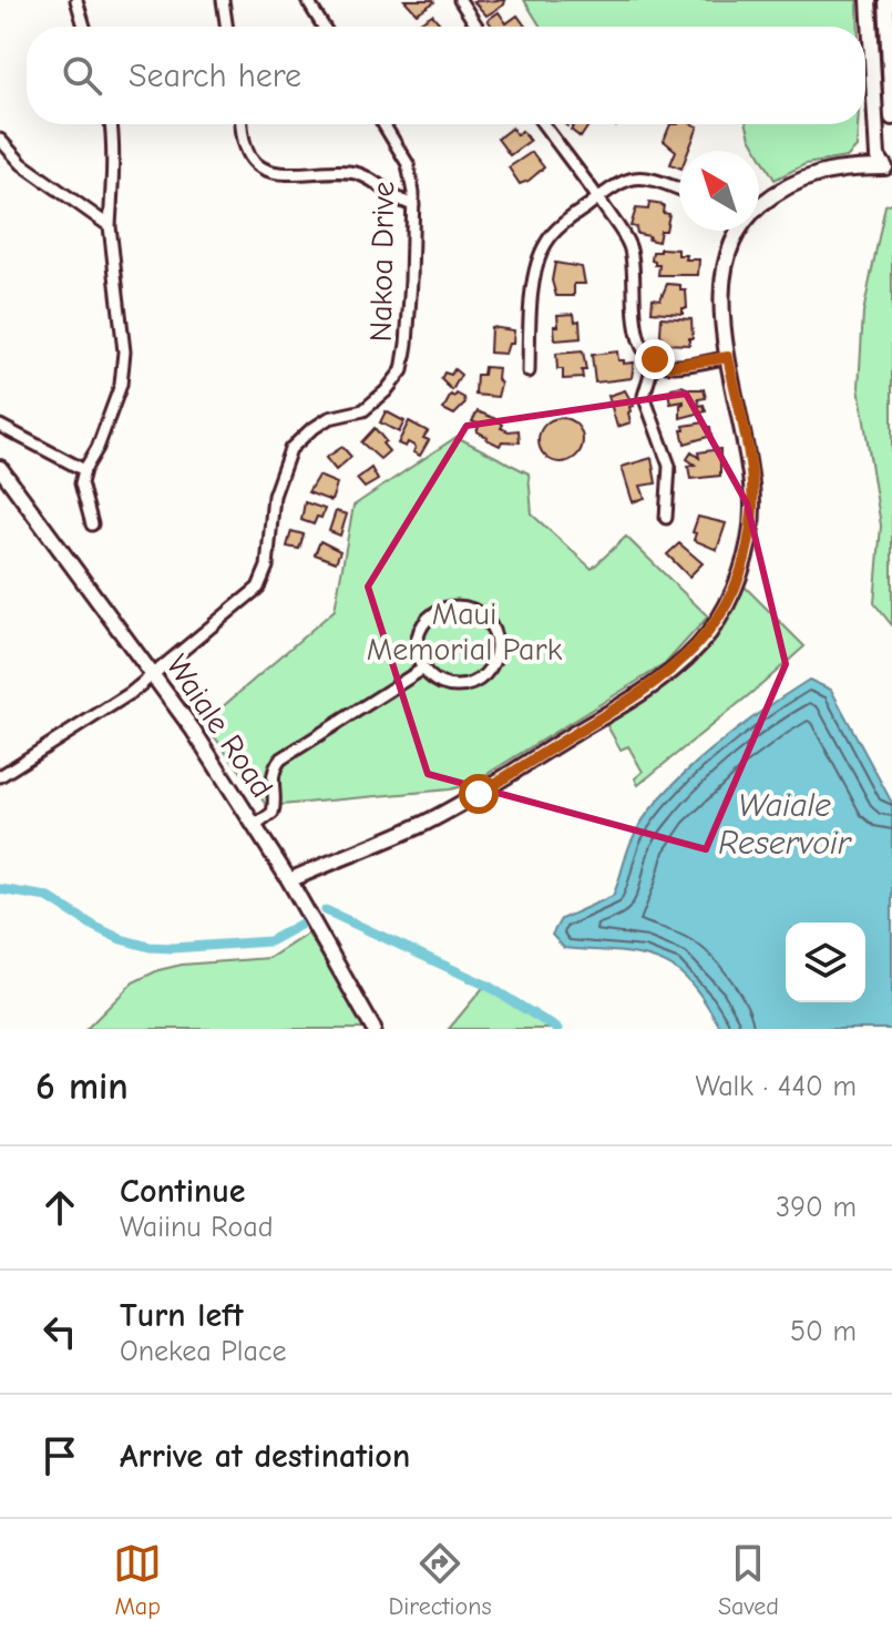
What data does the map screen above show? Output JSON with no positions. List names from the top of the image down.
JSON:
{
  "streets": {
    "street": ["Nakoa Drive", "Waiale Road"]
  },
  "crossings": [
    ["Nakoa Drive", "Waiale Road"]
  ],
  "water": ["Waiale Reservoir"],
  "parks": ["Maui Memorial Park"],
  "north": "top left",
  "page": {
    "search": "Search here",
    "heading": ["6 min", "Walk · 440 m"],
    "list": [
      ["Continue", "Waiinu Road", "390 m"],
      ["Turn left", "Onekea Place", "50 m"],
      "Arrive at destination"
    ],
    "nav": ["Map", "Directions", "Saved"]
  }
}
